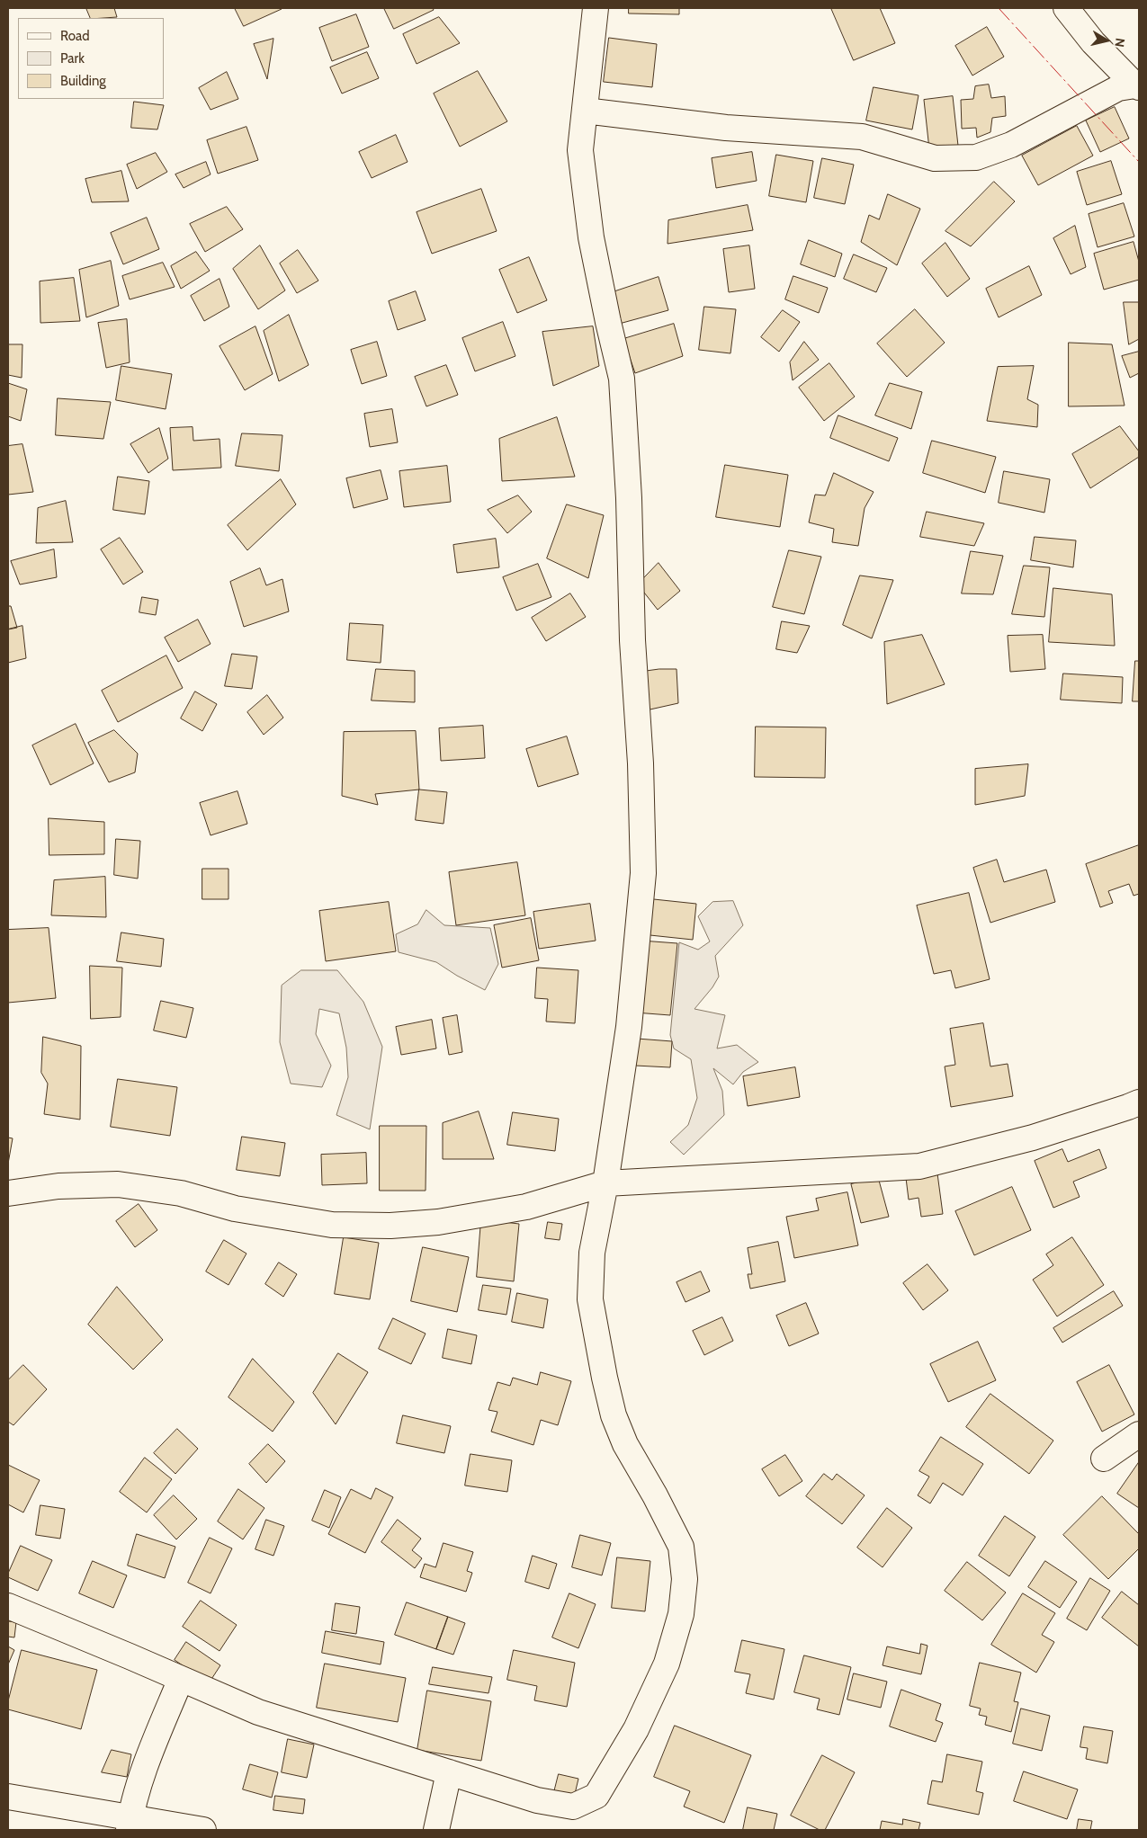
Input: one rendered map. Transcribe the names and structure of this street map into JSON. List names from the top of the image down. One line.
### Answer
{"legend":["Road","Park","Building"],"north":"right"}
